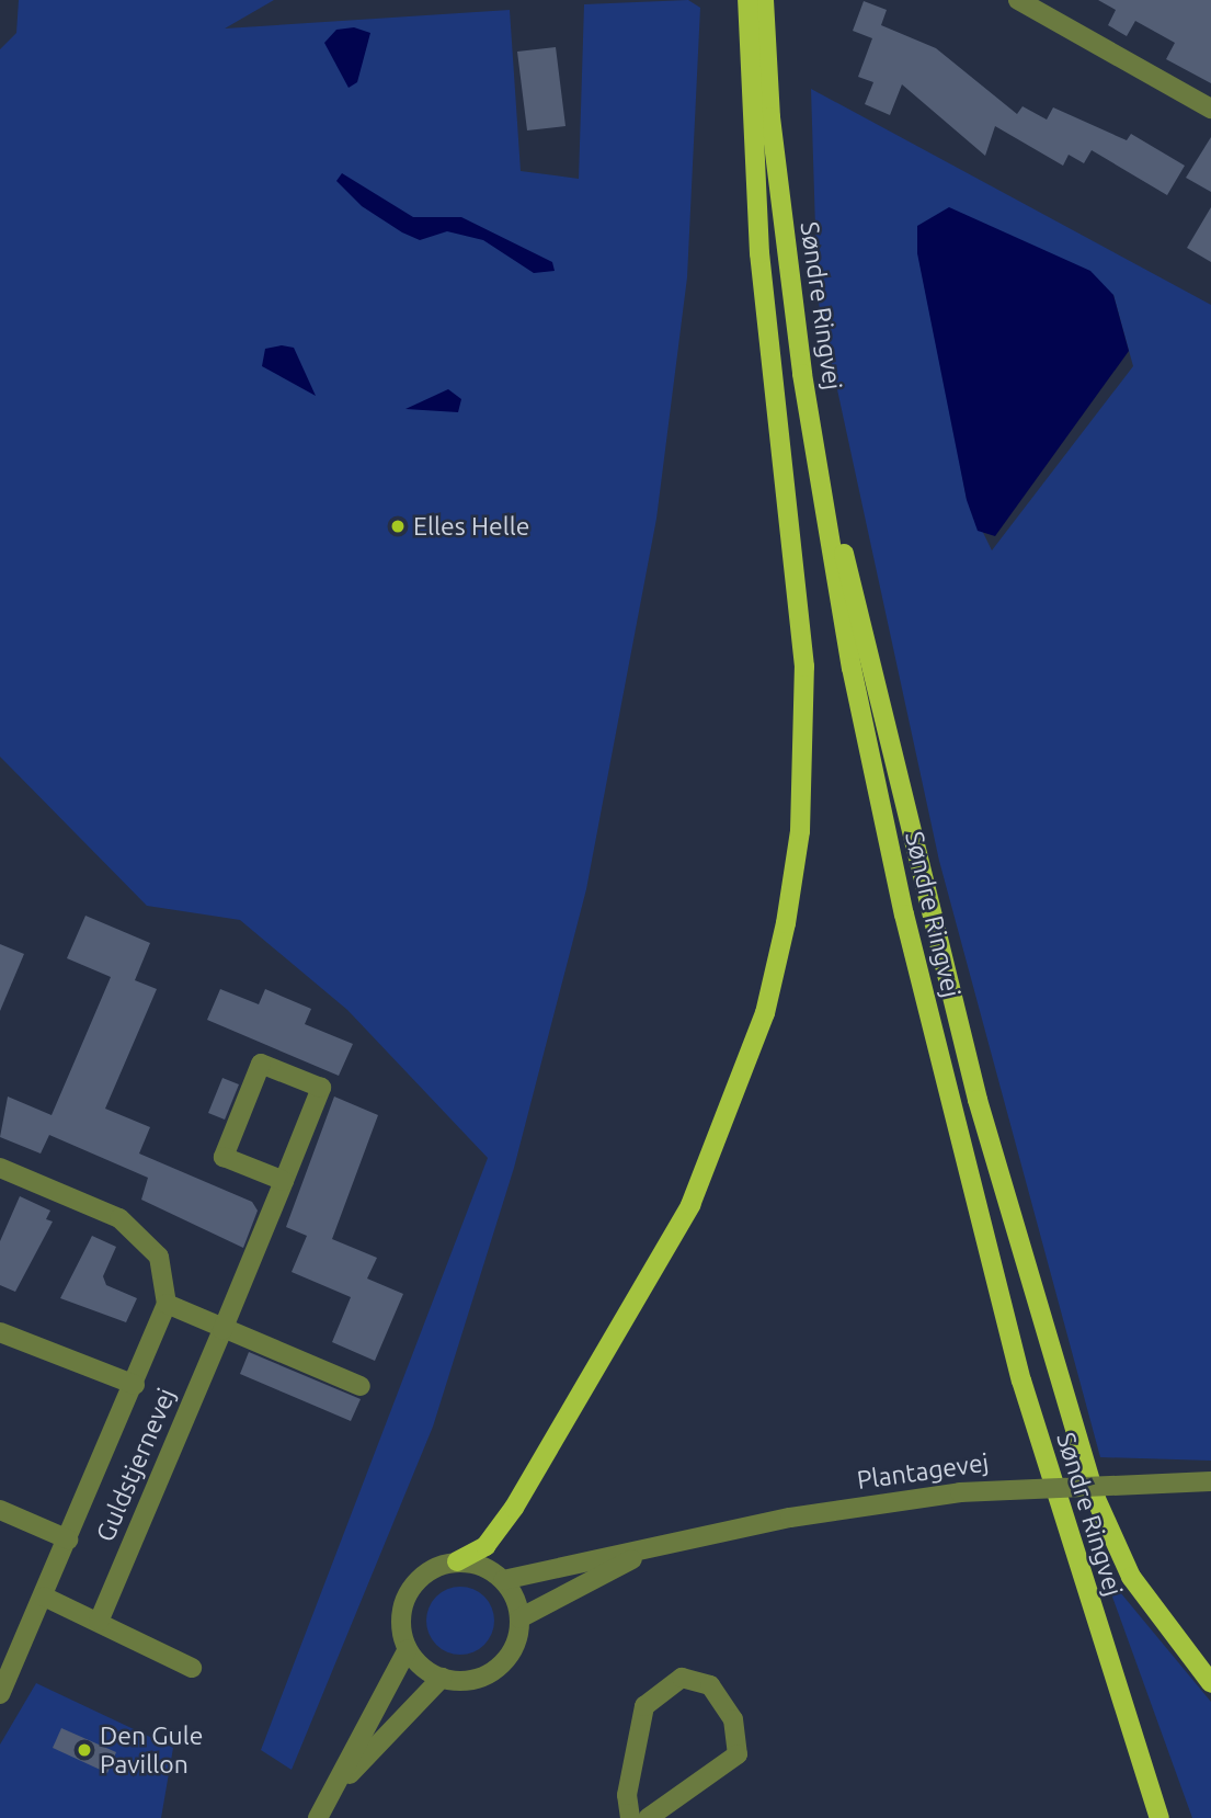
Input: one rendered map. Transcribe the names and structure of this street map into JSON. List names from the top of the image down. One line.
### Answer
{"streets":{"main road":["Søndre Ringvej"],"street":["Guldstjernevej","Plantagevej"]},"places":["Elles Helle","Den Gule Pavillon"]}
